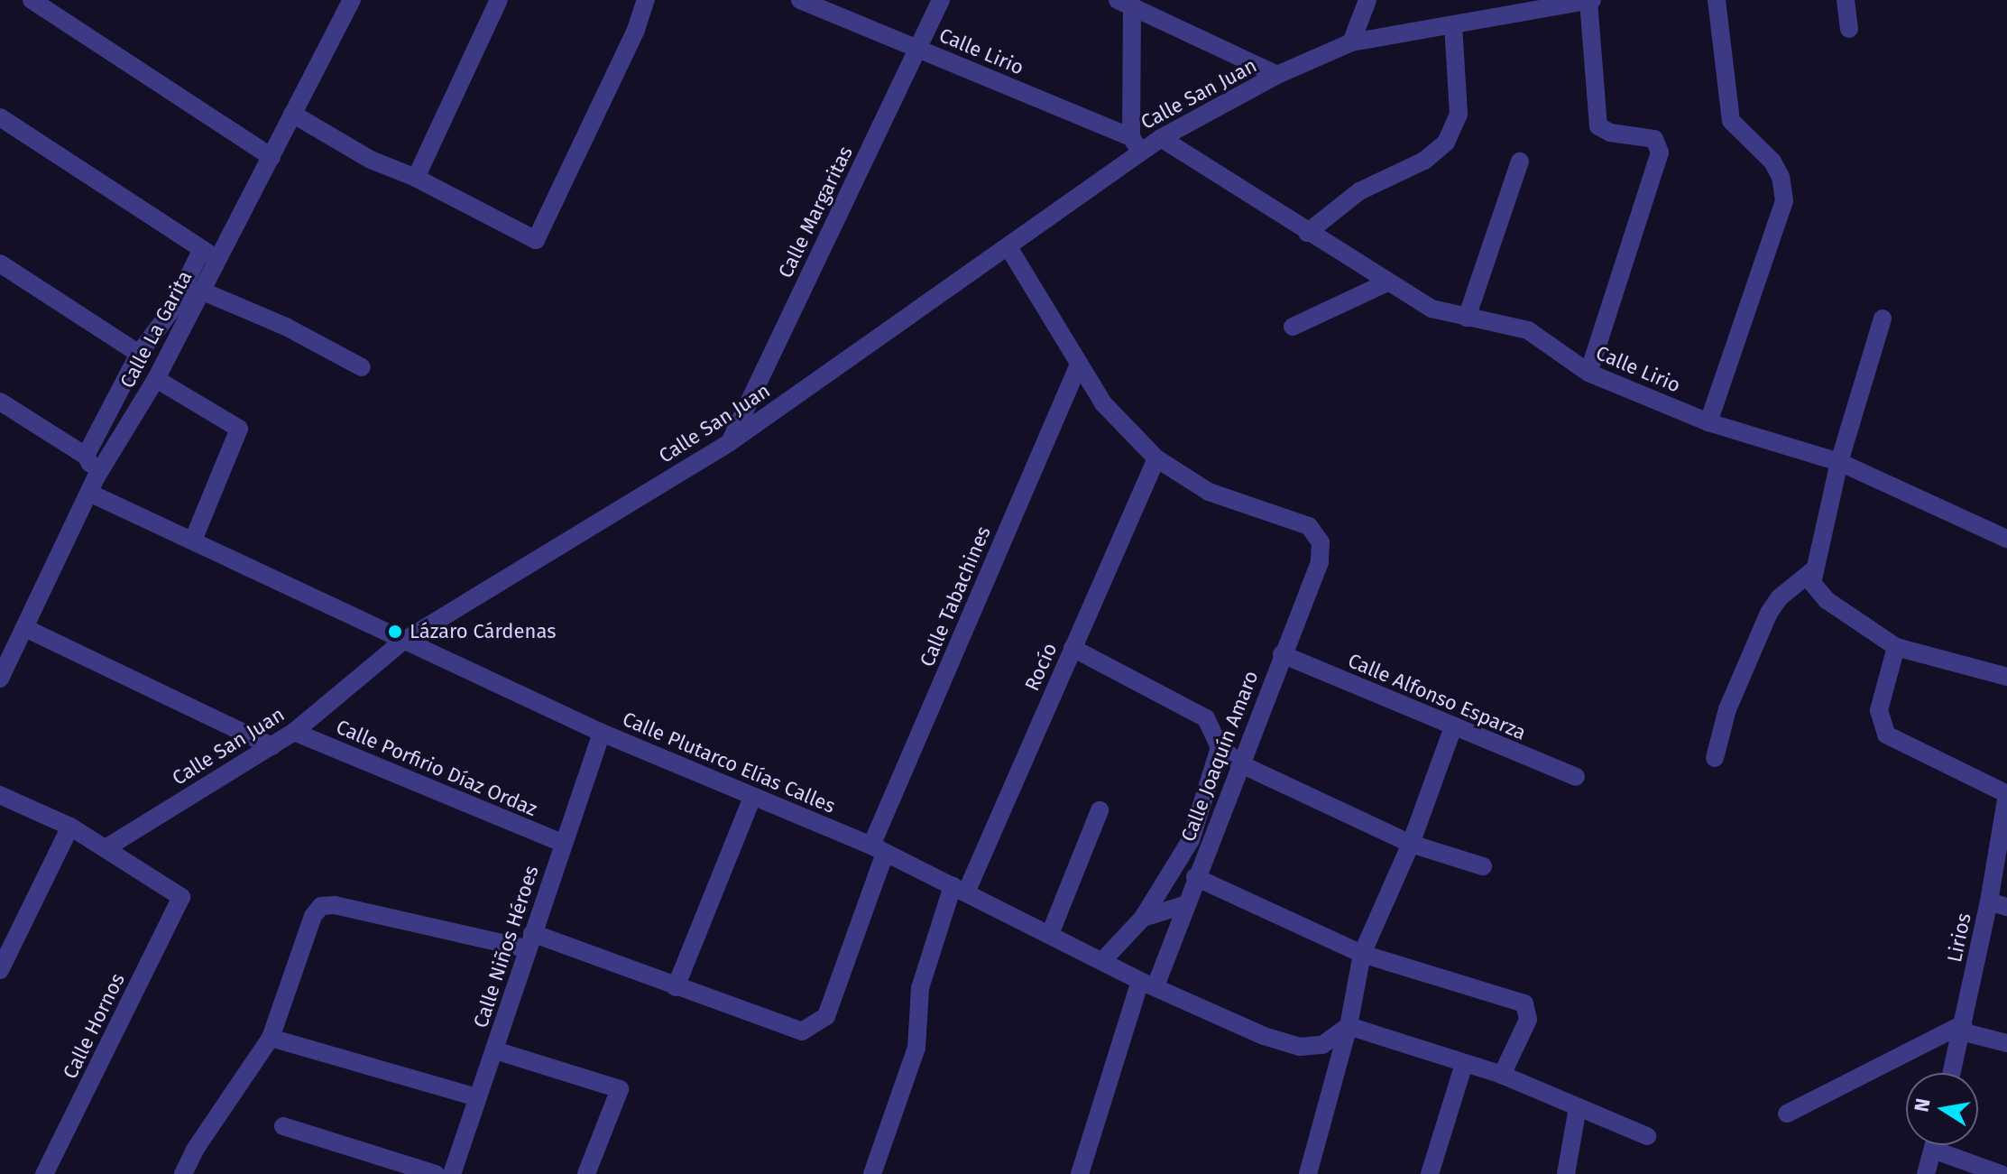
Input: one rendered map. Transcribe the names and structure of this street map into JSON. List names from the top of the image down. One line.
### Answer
{"streets":{"street":["Calle Lirio","Calle San Juan","Calle Margaritas","Calle La Garita","Calle Tabachines","Rocío","Calle Alfonso Esparza","Calle Joaquín Amaro","Calle Plutarco Elías Calles","Calle Porfirio Díaz Ordaz","Lirios","Calle Niños Héroes","Calle Hornos"]},"crossings":[["Calle Lirio","Calle San Juan"],["Calle Lirio","Calle Margaritas"],["Calle San Juan","Calle Margaritas"],["Calle San Juan","Calle Plutarco Elías Calles"],["Calle San Juan","Calle Porfirio Díaz Ordaz"],["Calle San Juan","Calle Hornos"],["Calle La Garita","Calle Plutarco Elías Calles"],["Calle Tabachines","Calle Plutarco Elías Calles"],["Rocío","Calle Joaquín Amaro"],["Rocío","Calle Plutarco Elías Calles"],["Calle Alfonso Esparza","Calle Joaquín Amaro"],["Calle Joaquín Amaro","Calle Plutarco Elías Calles"],["Calle Plutarco Elías Calles","Calle Niños Héroes"],["Calle Porfirio Díaz Ordaz","Calle Niños Héroes"]],"places":["Lázaro Cárdenas"],"north":"left"}
